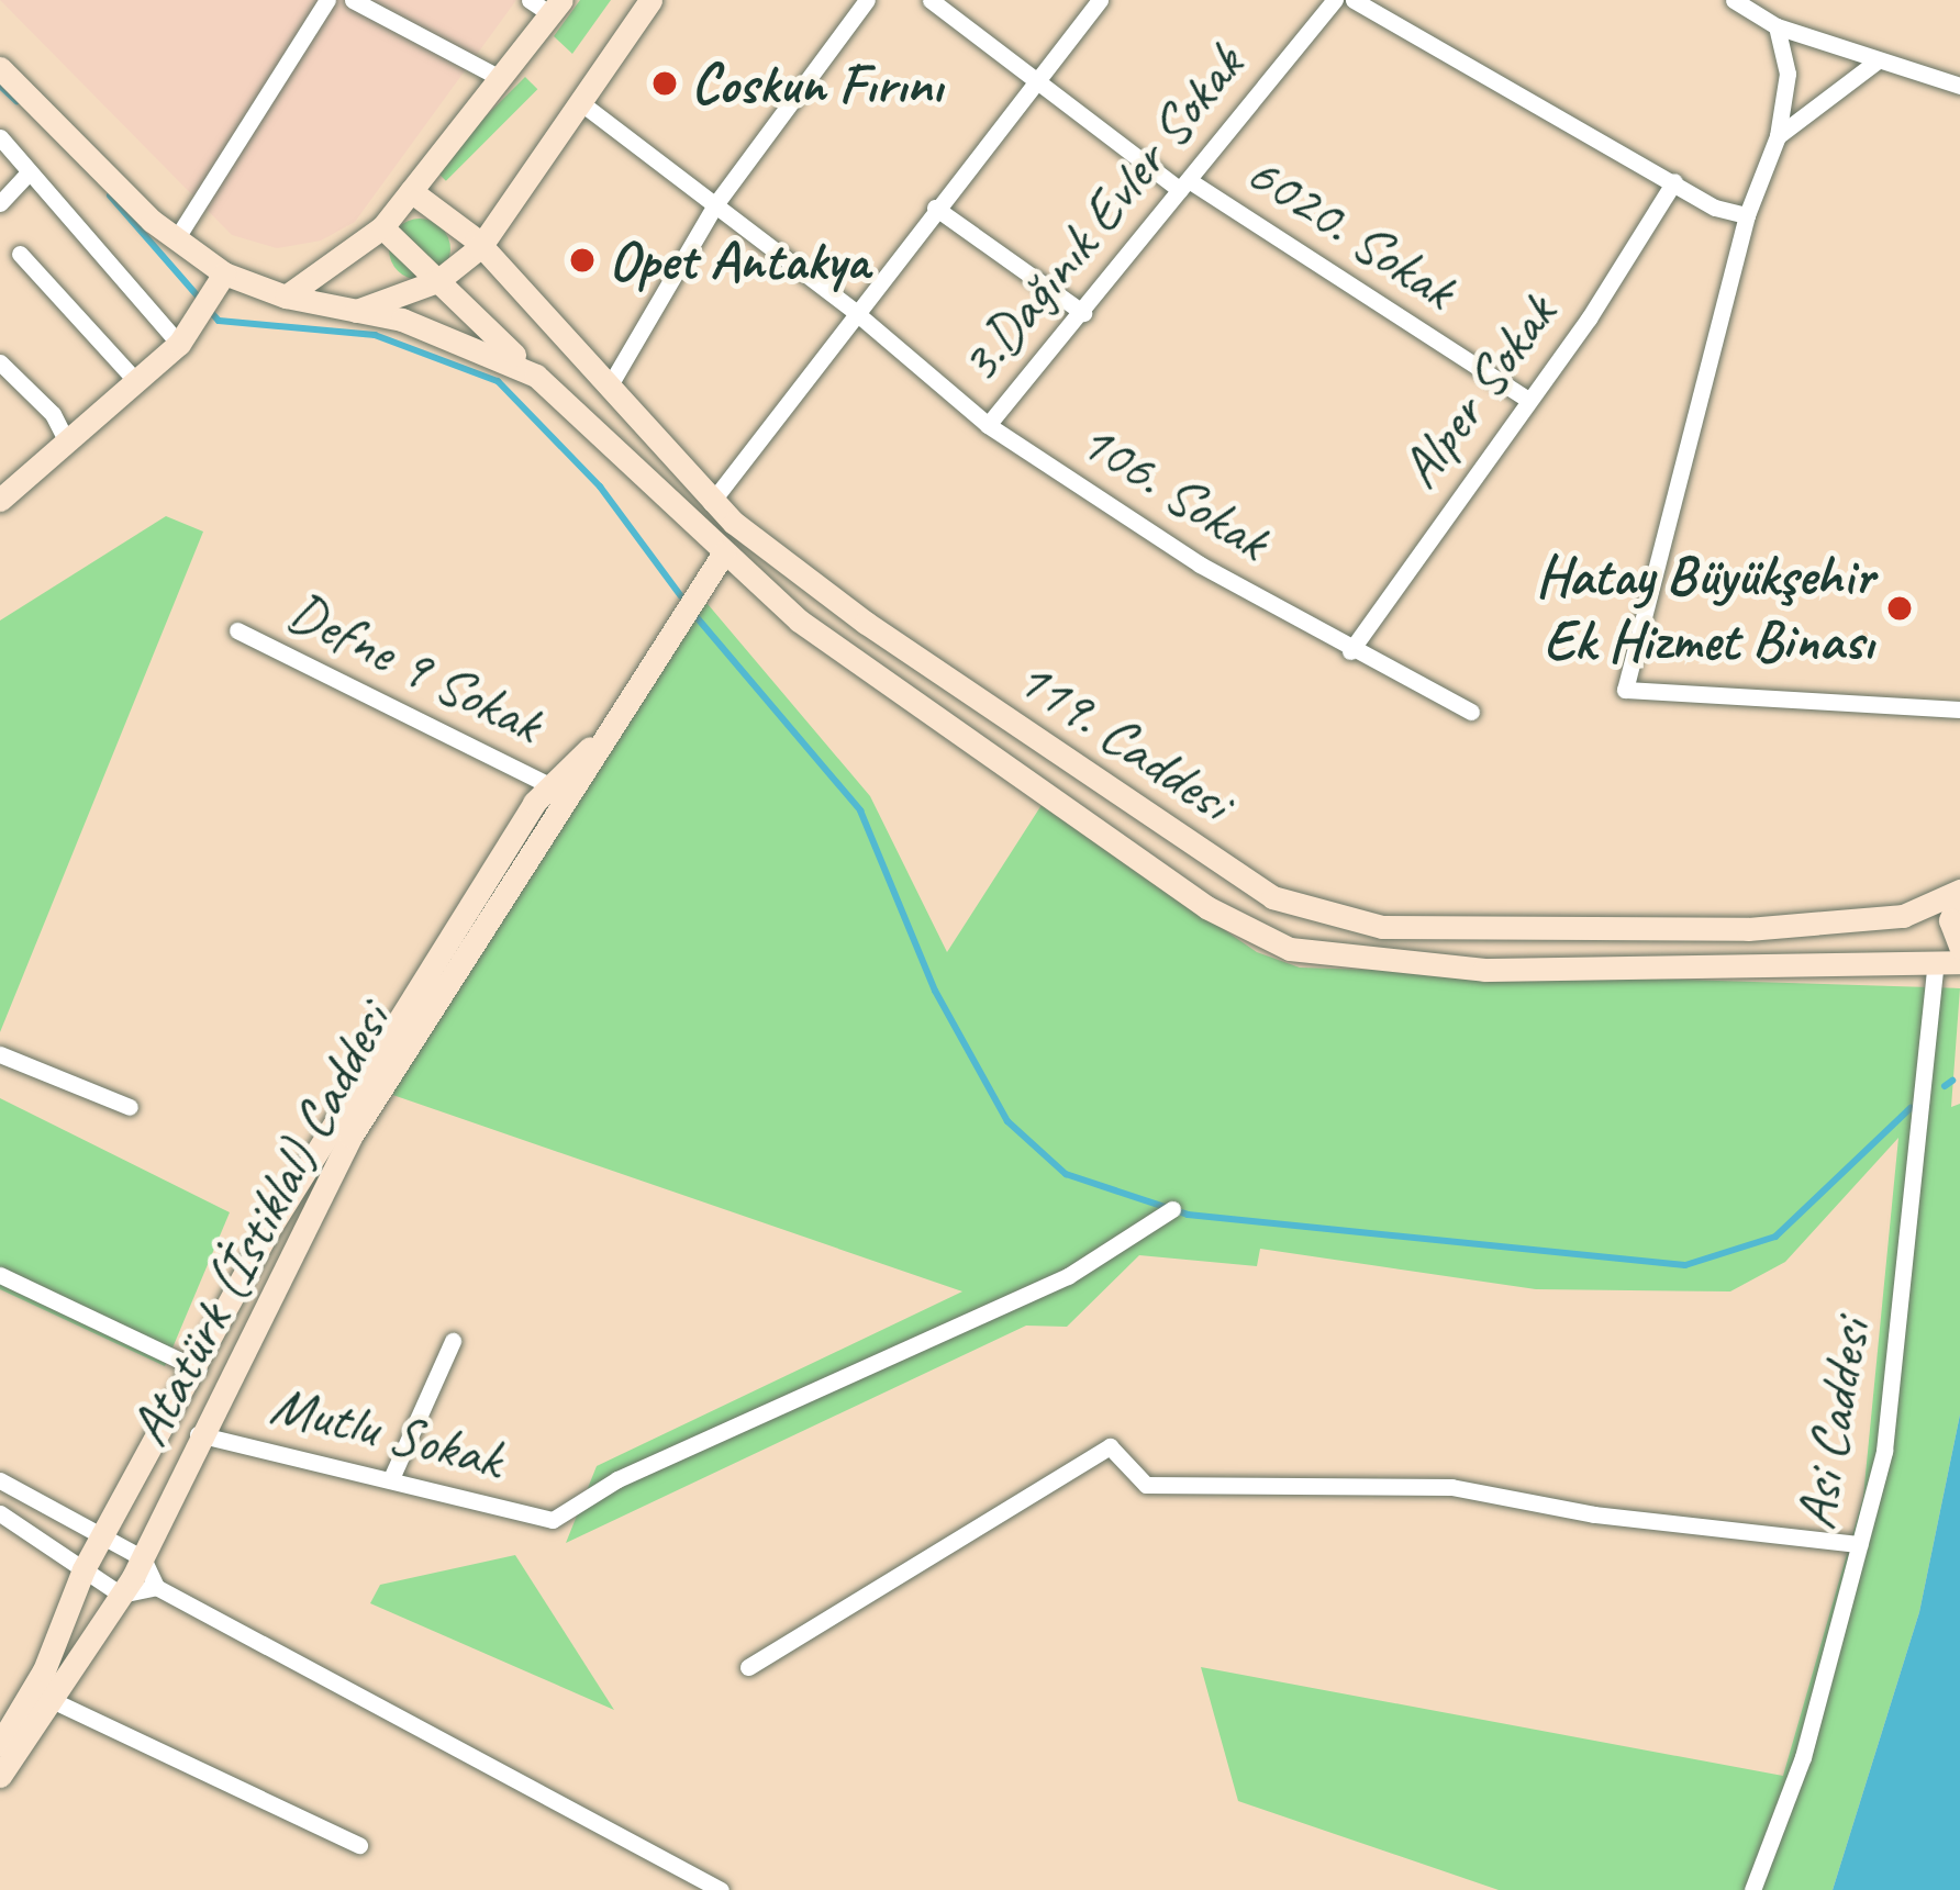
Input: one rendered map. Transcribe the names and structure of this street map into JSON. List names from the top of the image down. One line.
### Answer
{"streets":{"street":["3.Dağınık Evler Sokak","6020. Sokak","Alper Sokak","106. Sokak","Defne 9 Sokak","119. Caddesi","Atatürk (İstiklal) Caddesi","Asi Caddesi","Mutlu Sokak"]},"crossings":[["3.Dağınık Evler Sokak","6020. Sokak"],["3.Dağınık Evler Sokak","106. Sokak"],["6020. Sokak","Alper Sokak"],["Alper Sokak","106. Sokak"],["Defne 9 Sokak","Atatürk (İstiklal) Caddesi"],["119. Caddesi","Atatürk (İstiklal) Caddesi"],["119. Caddesi","Asi Caddesi"],["Atatürk (İstiklal) Caddesi","Mutlu Sokak"]],"places":["Coskun Fırını","Opet Antakya","Hatay Büyükşehir Ek Hizmet Binası"]}
